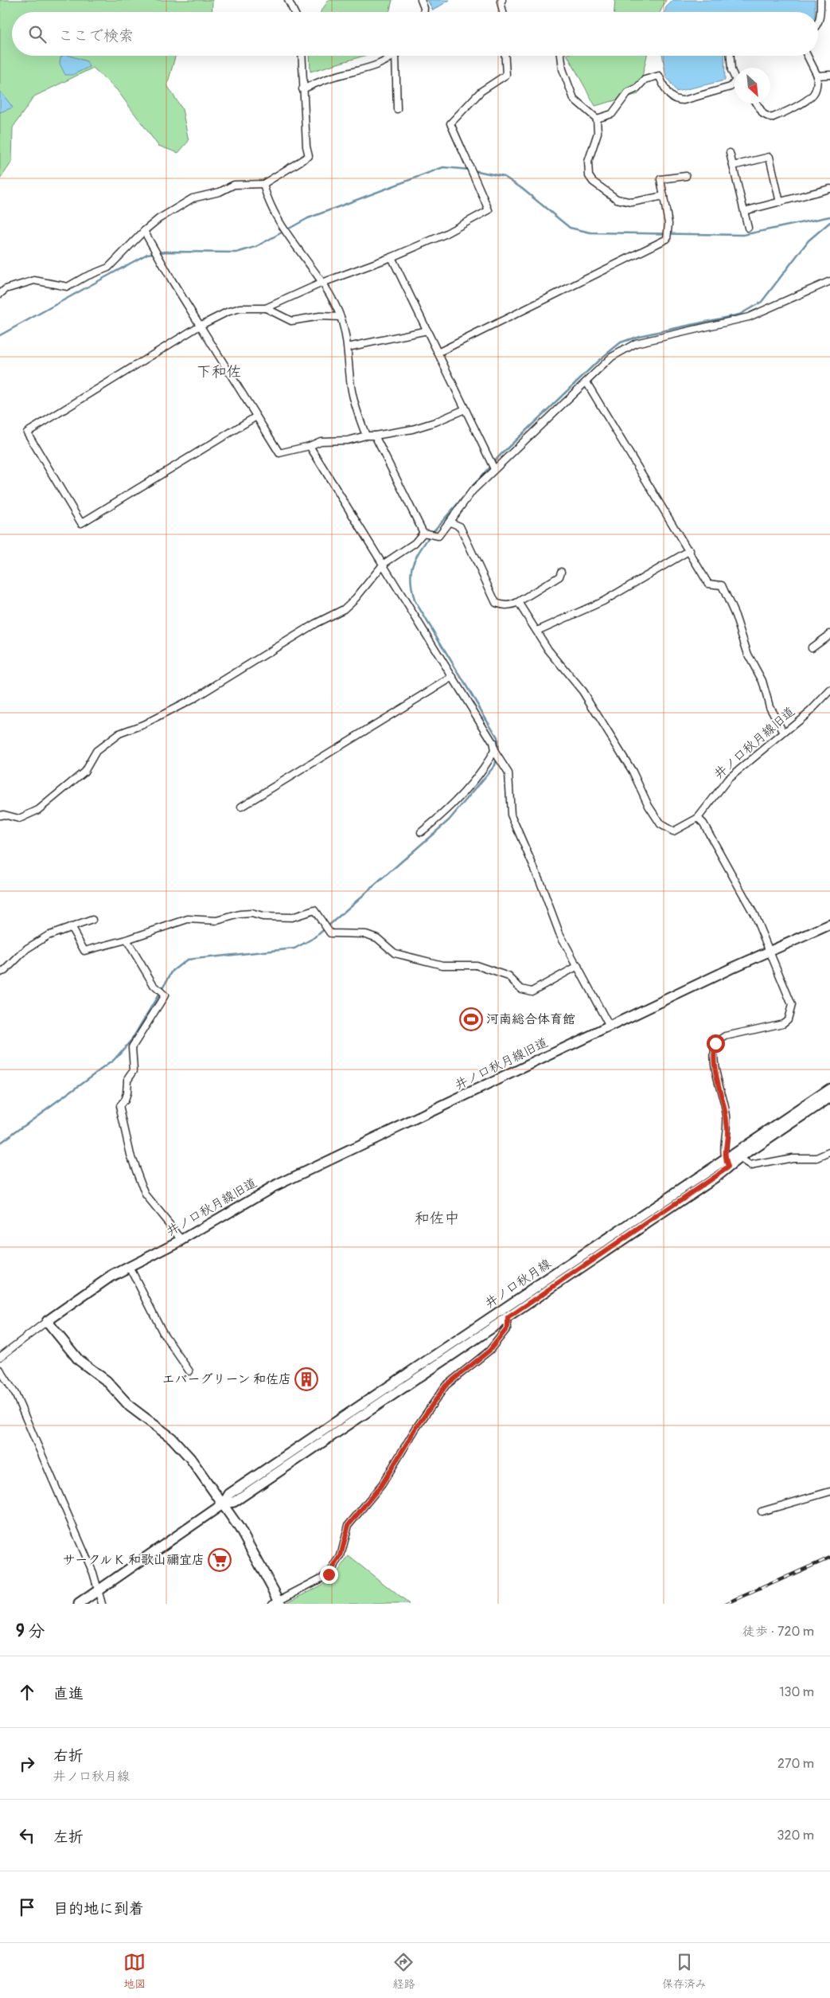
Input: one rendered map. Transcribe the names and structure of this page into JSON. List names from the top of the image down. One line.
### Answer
{"streets":{"main road":["井ノ口秋月線旧道","井ノ口秋月線"]},"districts":["下和佐","和佐中"],"places":{"sports":["河南総合体育館"],"building":["エバーグリーン 和佐店"],"supermarket":["サークルＫ 和歌山禰宜店"]},"north":"bottom right","page":{"search":"ここで検索","heading":["9 分","徒歩 · 720 m"],"list":[["直進","130 m"],["右折","井ノ口秋月線","270 m"],["左折","320 m"],"目的地に到着"],"nav":["地図","経路","保存済み"]}}
